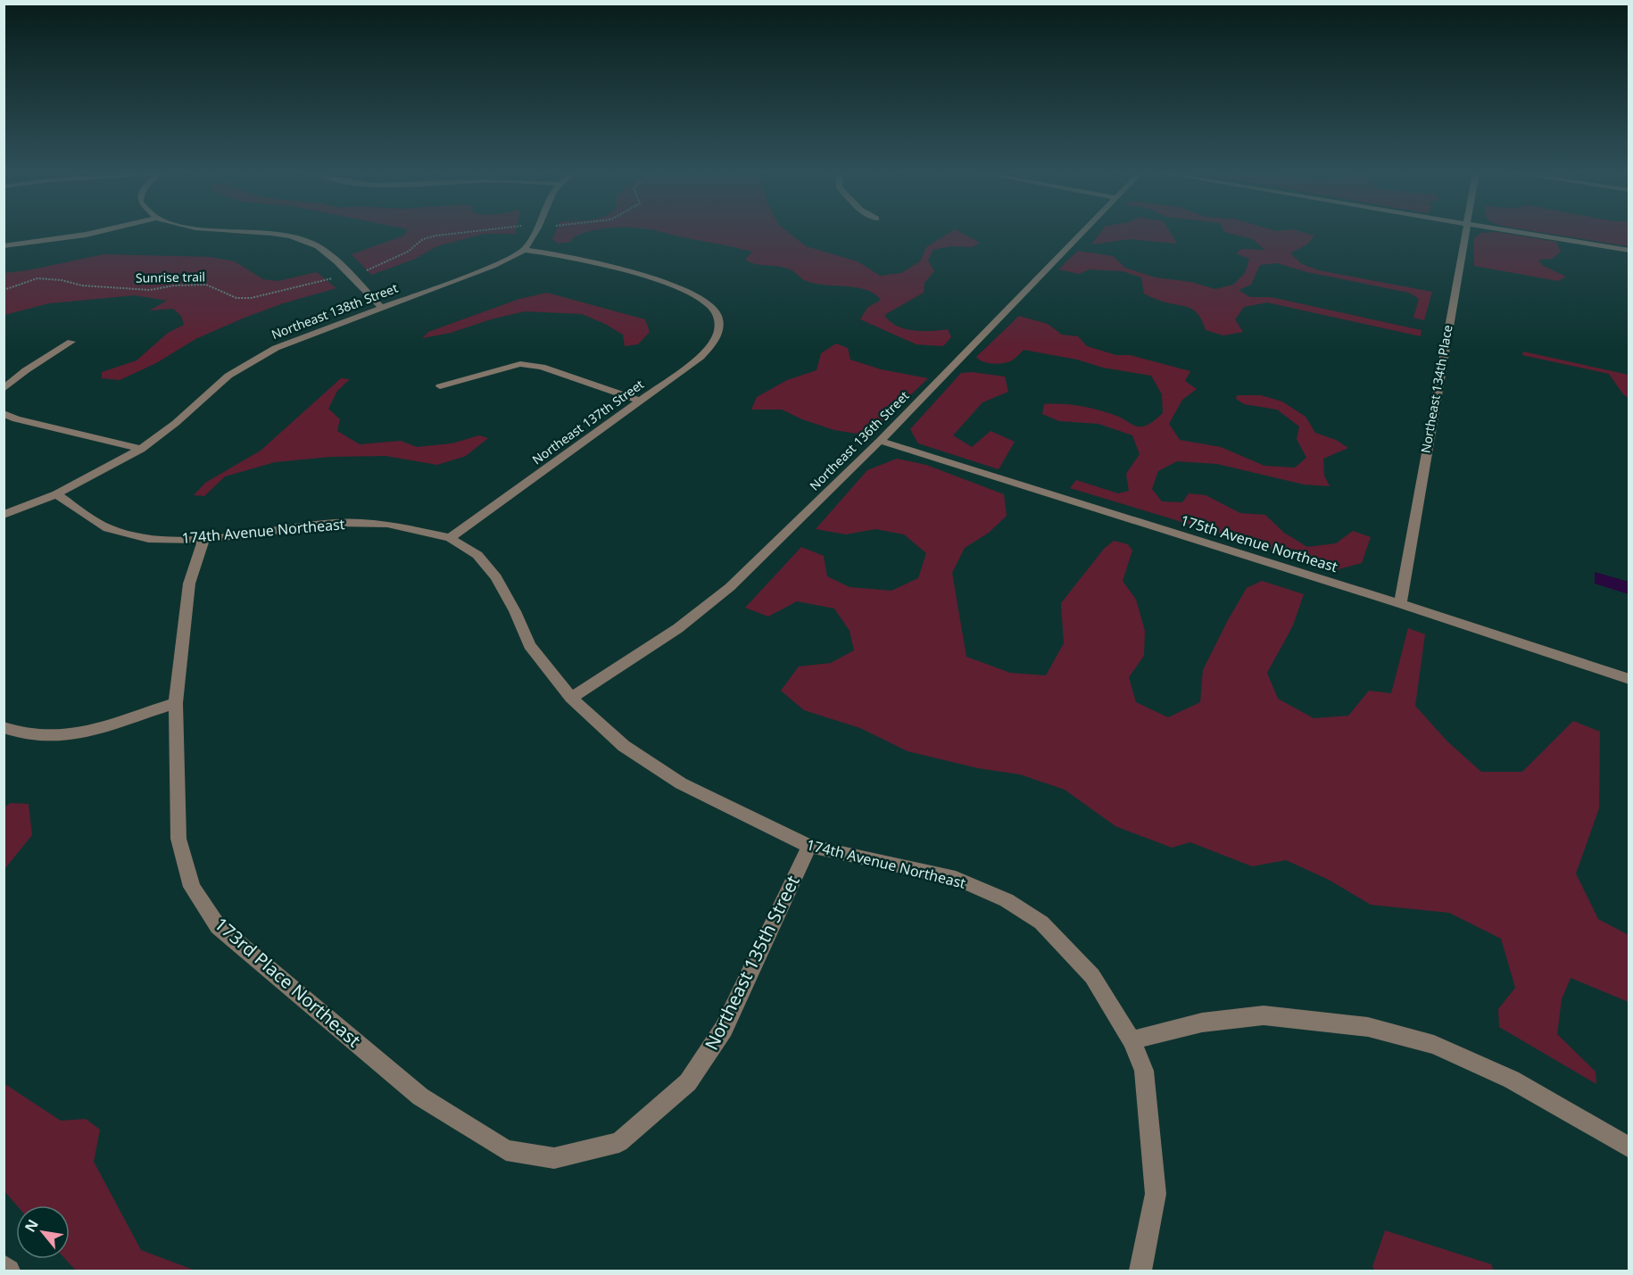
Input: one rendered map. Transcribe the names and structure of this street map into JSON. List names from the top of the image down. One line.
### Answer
{"streets":{"street":["Northeast 138th Street","Northeast 134th Place","Northeast 137th Street","Northeast 136th Street","174th Avenue Northeast","175th Avenue Northeast","Northeast 135th Street","173rd Place Northeast"],"path":["Sunrise trail"]},"crossings":[["Northeast 138th Street","Northeast 137th Street"],["Northeast 138th Street","174th Avenue Northeast"],["Northeast 134th Place","175th Avenue Northeast"],["Northeast 137th Street","174th Avenue Northeast"],["Northeast 136th Street","174th Avenue Northeast"],["Northeast 136th Street","175th Avenue Northeast"],["174th Avenue Northeast","Northeast 135th Street"],["174th Avenue Northeast","173rd Place Northeast"],["Northeast 135th Street","173rd Place Northeast"]],"north":"top left"}
